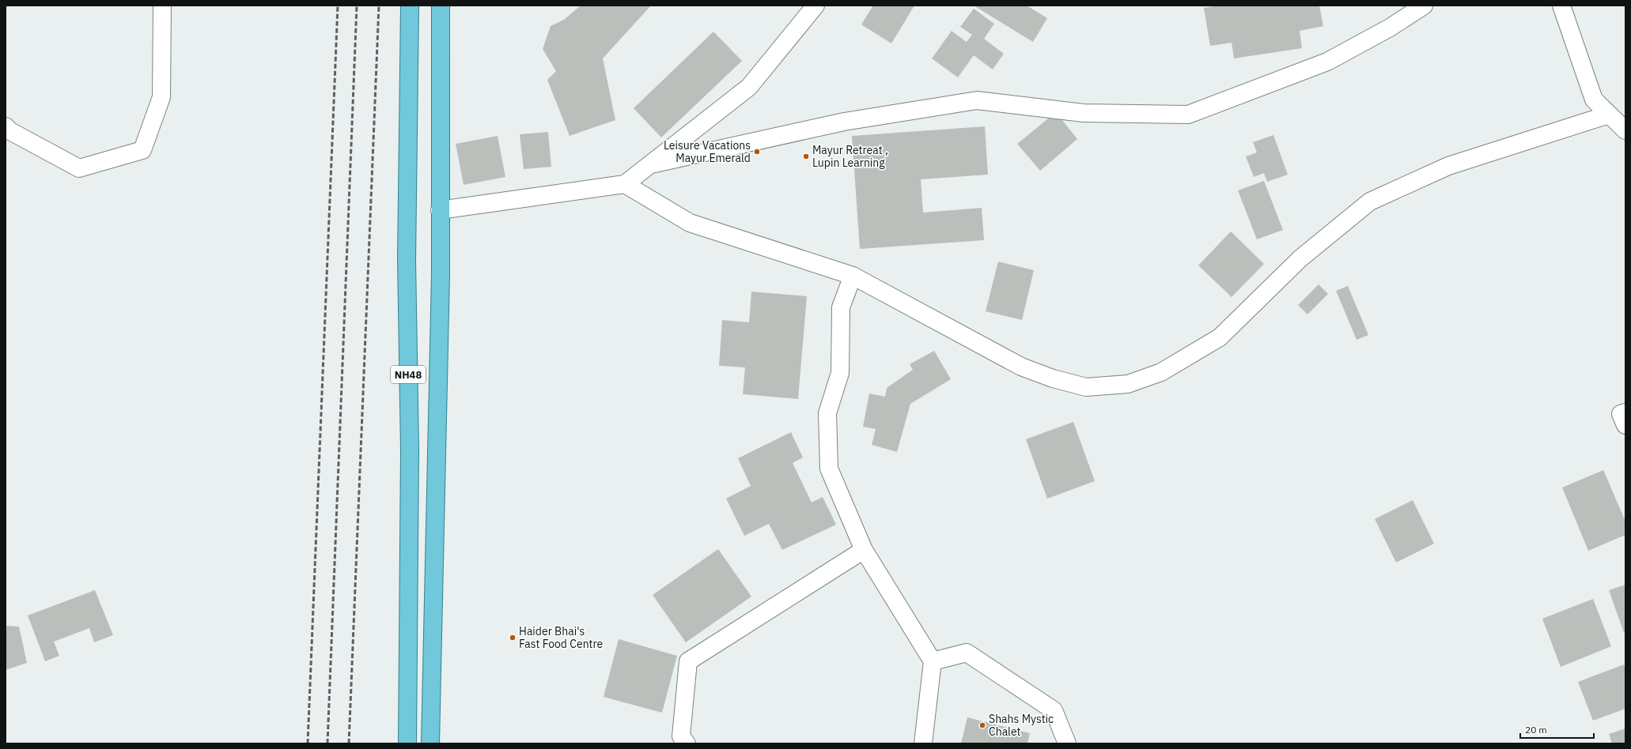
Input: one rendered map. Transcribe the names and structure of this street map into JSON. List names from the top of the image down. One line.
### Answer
{"streets":{"highway":["NH48"]},"places":["Leisure Vacations Mayur Emerald","Mayur Retreat , Lupin Learning","Haider Bhai's Fast Food Centre","Shahs Mystic Chalet"],"scale_bar":"20 m"}
